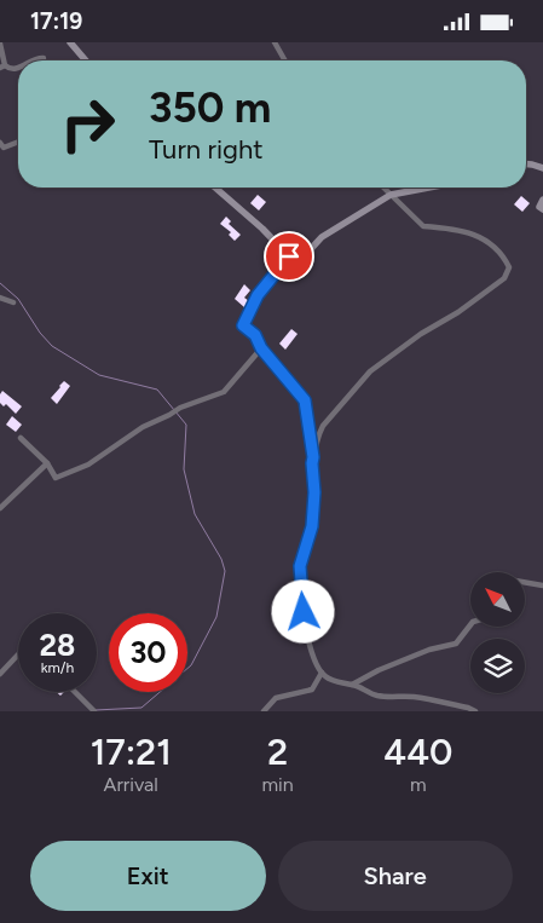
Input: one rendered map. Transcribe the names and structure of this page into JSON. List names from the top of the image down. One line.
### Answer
{"north":"top left","page":{"status":"17:19","turn":["350 m","Turn right"],"speed":"28 km/h","limit":"30","eta":["17:21","Arrival","2","min","440","m"],"buttons":["Exit","Share"]}}
